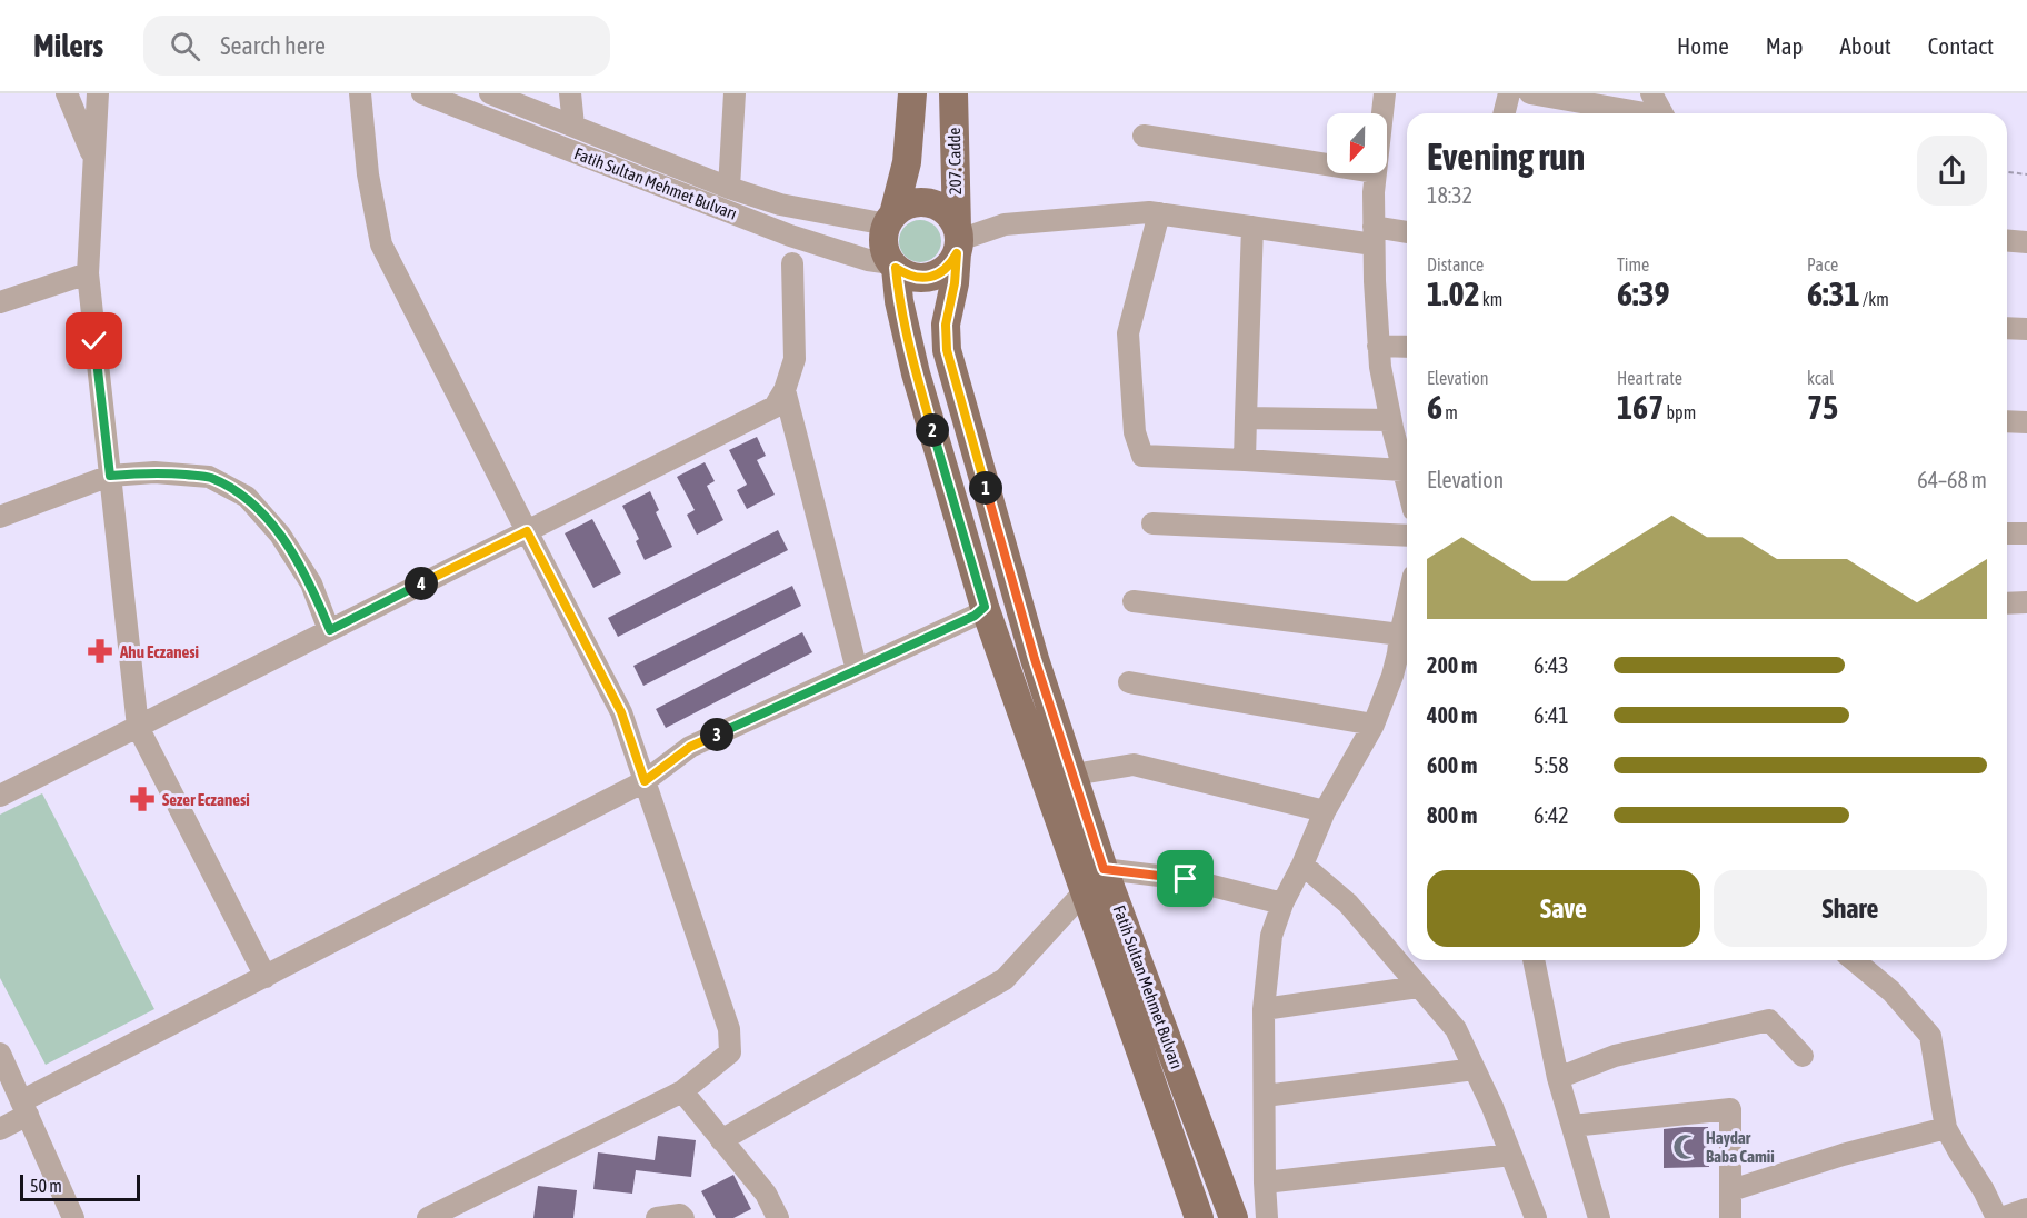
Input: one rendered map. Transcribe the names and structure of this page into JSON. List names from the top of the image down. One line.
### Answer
{"streets":{"main road":["207. Cadde","Fatih Sultan Mehmet Bulvarı"]},"crossings":[["207. Cadde","Fatih Sultan Mehmet Bulvarı"]],"places":{"pharmacy":["Ahu Eczanesi","Sezer Eczanesi"],"mosque":["Haydar Baba Camii"]},"scale_bar":"50 m","north":"bottom","page":{"header":"Milers","search":"Search here","nav":["Home","Map","About","Contact"],"heading":["Evening run","18:32"],"stats":[["Distance","1.02 km"],["Time","6:39"],["Pace","6:31 /km"],["Elevation","6 m"],["Heart rate","167 bpm"],["kcal","75"]],"pins":["2","1","4","3"],"chart":["Elevation","64–68 m"],"list":[{"name":"200 m","note":"6:43"},{"name":"400 m","note":"6:41"},{"name":"600 m","note":"5:58"},{"name":"800 m","note":"6:42"}],"buttons":["Save","Share"],"scale":"50 m"}}
